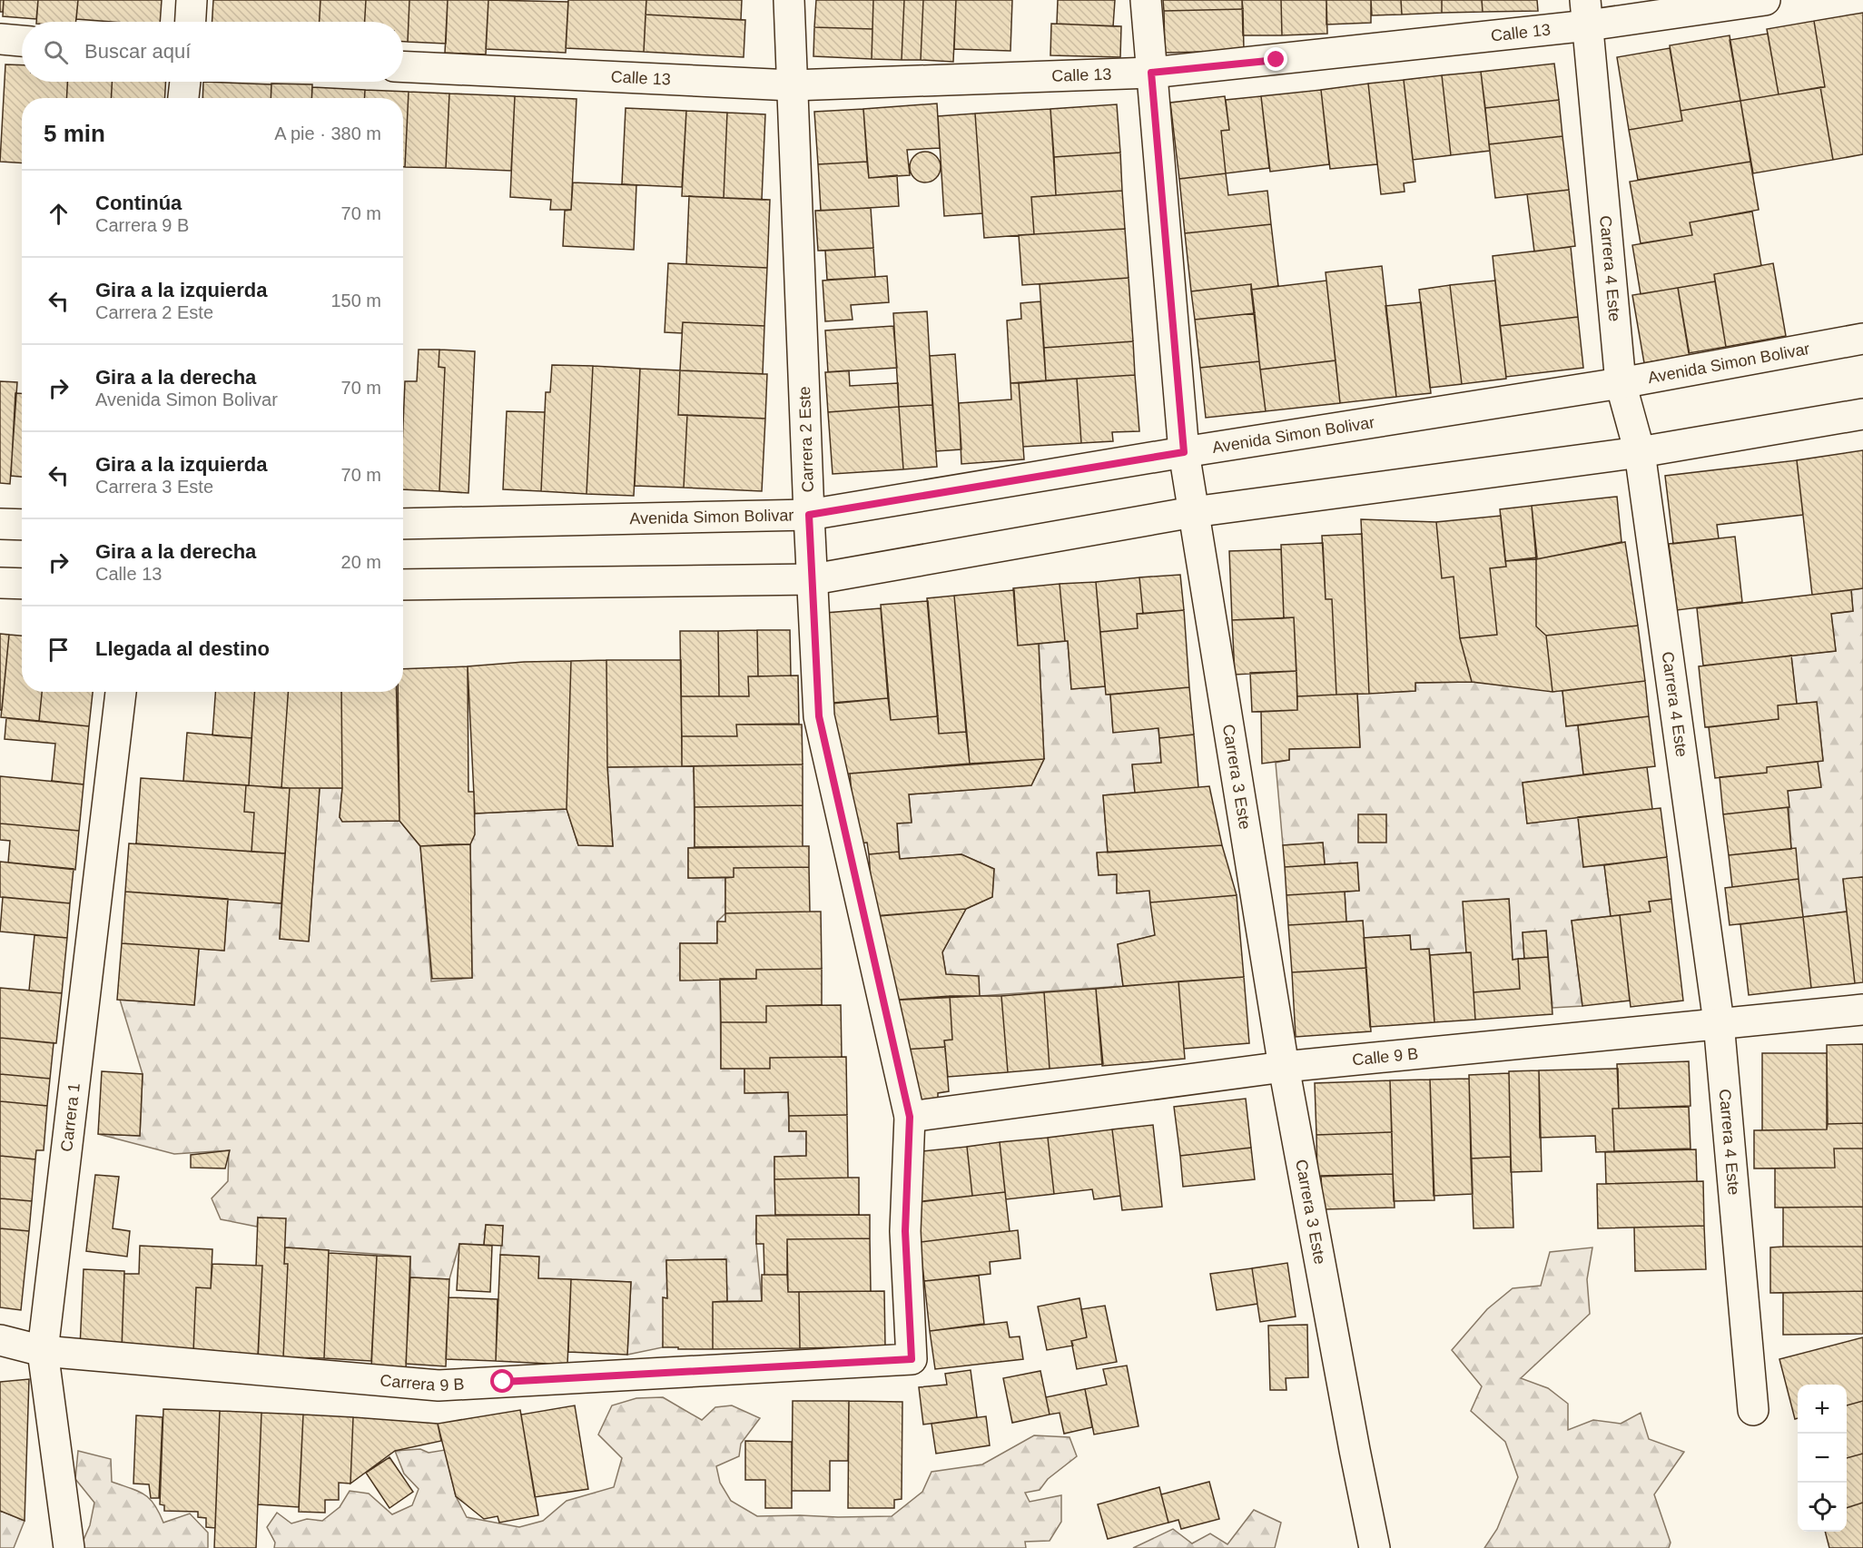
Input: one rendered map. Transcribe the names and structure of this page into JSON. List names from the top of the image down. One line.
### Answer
{"streets":{"street":["Calle 13","Carrera 4 Este","Avenida Simon Bolivar","Carrera 2 Este","Carrera 3 Este","Calle 9 B","Carrera 1","Carrera 9 B"]},"crossings":[["Calle 13","Carrera 4 Este"],["Calle 13","Carrera 2 Este"],["Calle 13","Carrera 3 Este"],["Carrera 4 Este","Avenida Simon Bolivar"],["Carrera 4 Este","Calle 9 B"],["Avenida Simon Bolivar","Carrera 2 Este"],["Avenida Simon Bolivar","Carrera 3 Este"],["Carrera 2 Este","Calle 9 B"],["Carrera 2 Este","Carrera 9 B"],["Carrera 3 Este","Calle 9 B"],["Carrera 1","Carrera 9 B"]],"page":{"search":"Buscar aquí","heading":["5 min","A pie · 380 m"],"list":[["Continúa","Carrera 9 B","70 m"],["Gira a la izquierda","Carrera 2 Este","150 m"],["Gira a la derecha","Avenida Simon Bolivar","70 m"],["Gira a la izquierda","Carrera 3 Este","70 m"],["Gira a la derecha","Calle 13","20 m"],"Llegada al destino"],"map_buttons":["+","−"]}}
